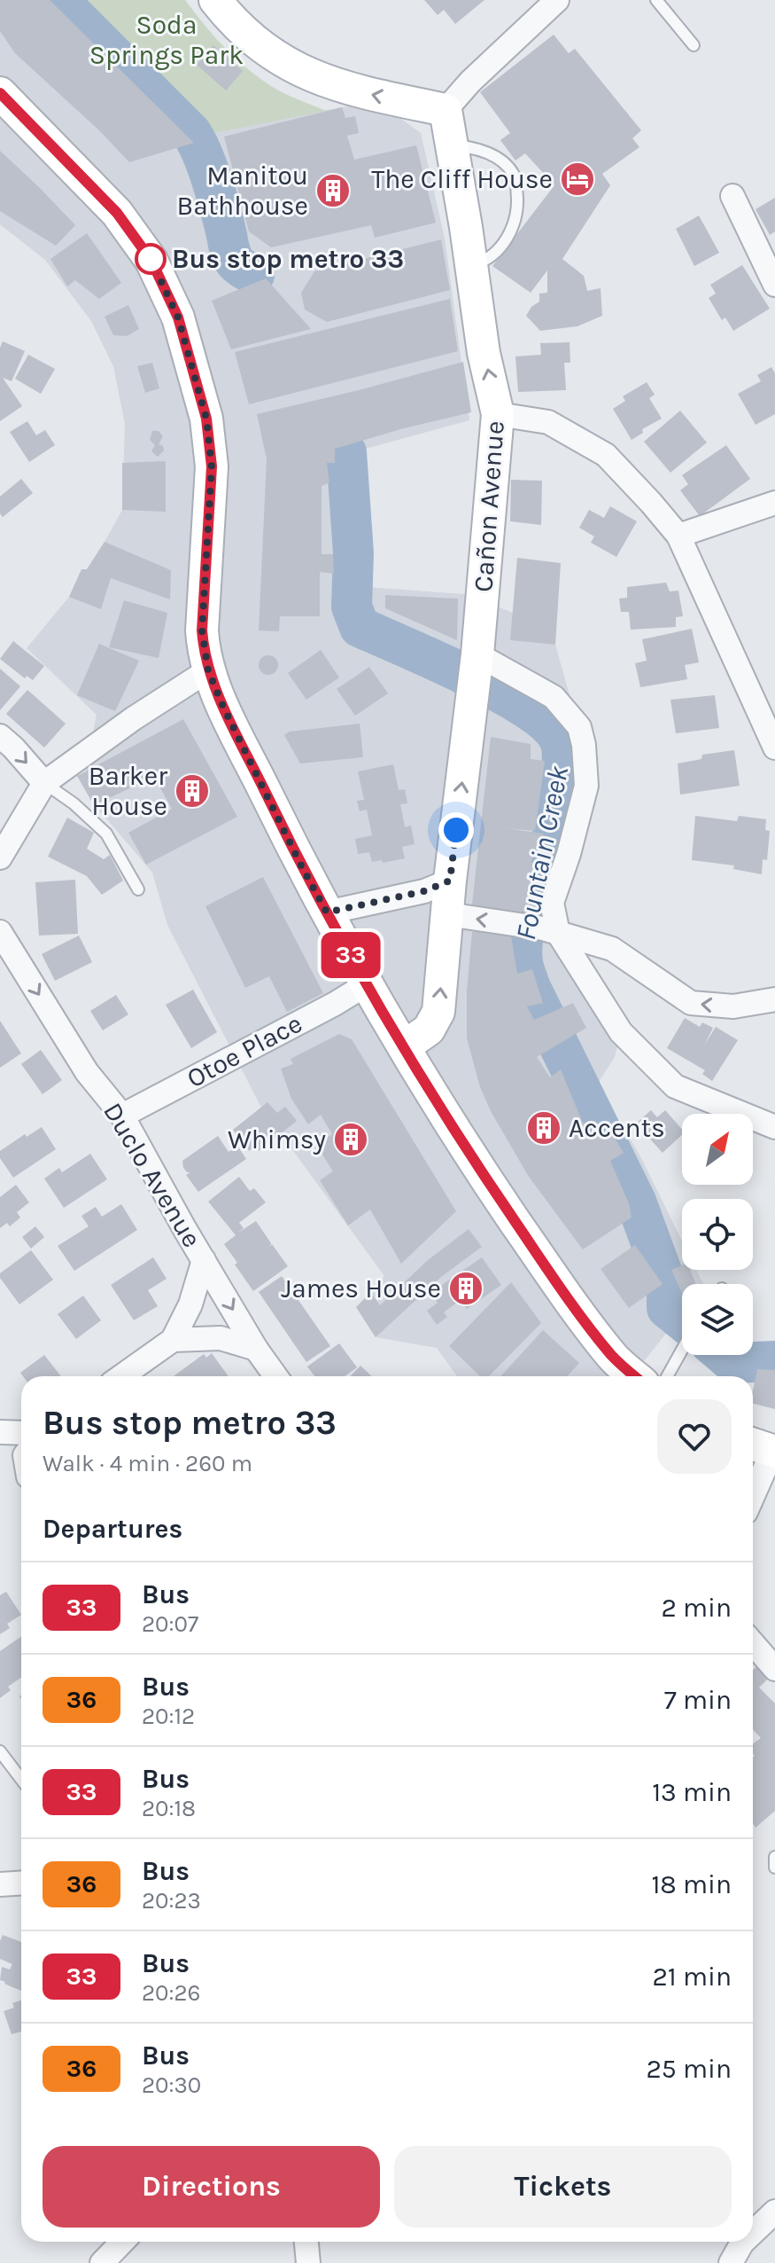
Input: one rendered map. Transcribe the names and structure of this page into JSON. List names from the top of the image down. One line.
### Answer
{"streets":{"main road":["Cañon Avenue"],"street":["Otoe Place","Duclo Avenue"]},"crossings":[["Otoe Place","Duclo Avenue"]],"one_way":["Cañon Avenue","Duclo Avenue"],"water":["Fountain Creek"],"parks":["Soda Springs Park"],"places":{"hotel":["The Cliff House"],"building":["Manitou Bathhouse","Barker House","Accents","Whimsy","James House"],"other":["Bus stop metro 33"]},"lines":["bus line 33"],"north":"top right","page":{"on_map":"33","heading":[["Bus stop metro 33","Walk · 4 min · 260 m"],"Departures"],"list":[{"mark":"33","name":"Bus","note":"20:07","value":"2 min"},{"mark":"36","name":"Bus","note":"20:12","value":"7 min"},{"mark":"33","name":"Bus","note":"20:18","value":"13 min"},{"mark":"36","name":"Bus","note":"20:23","value":"18 min"},{"mark":"33","name":"Bus","note":"20:26","value":"21 min"},{"mark":"36","name":"Bus","note":"20:30","value":"25 min"}],"buttons":["Directions","Tickets"]}}
